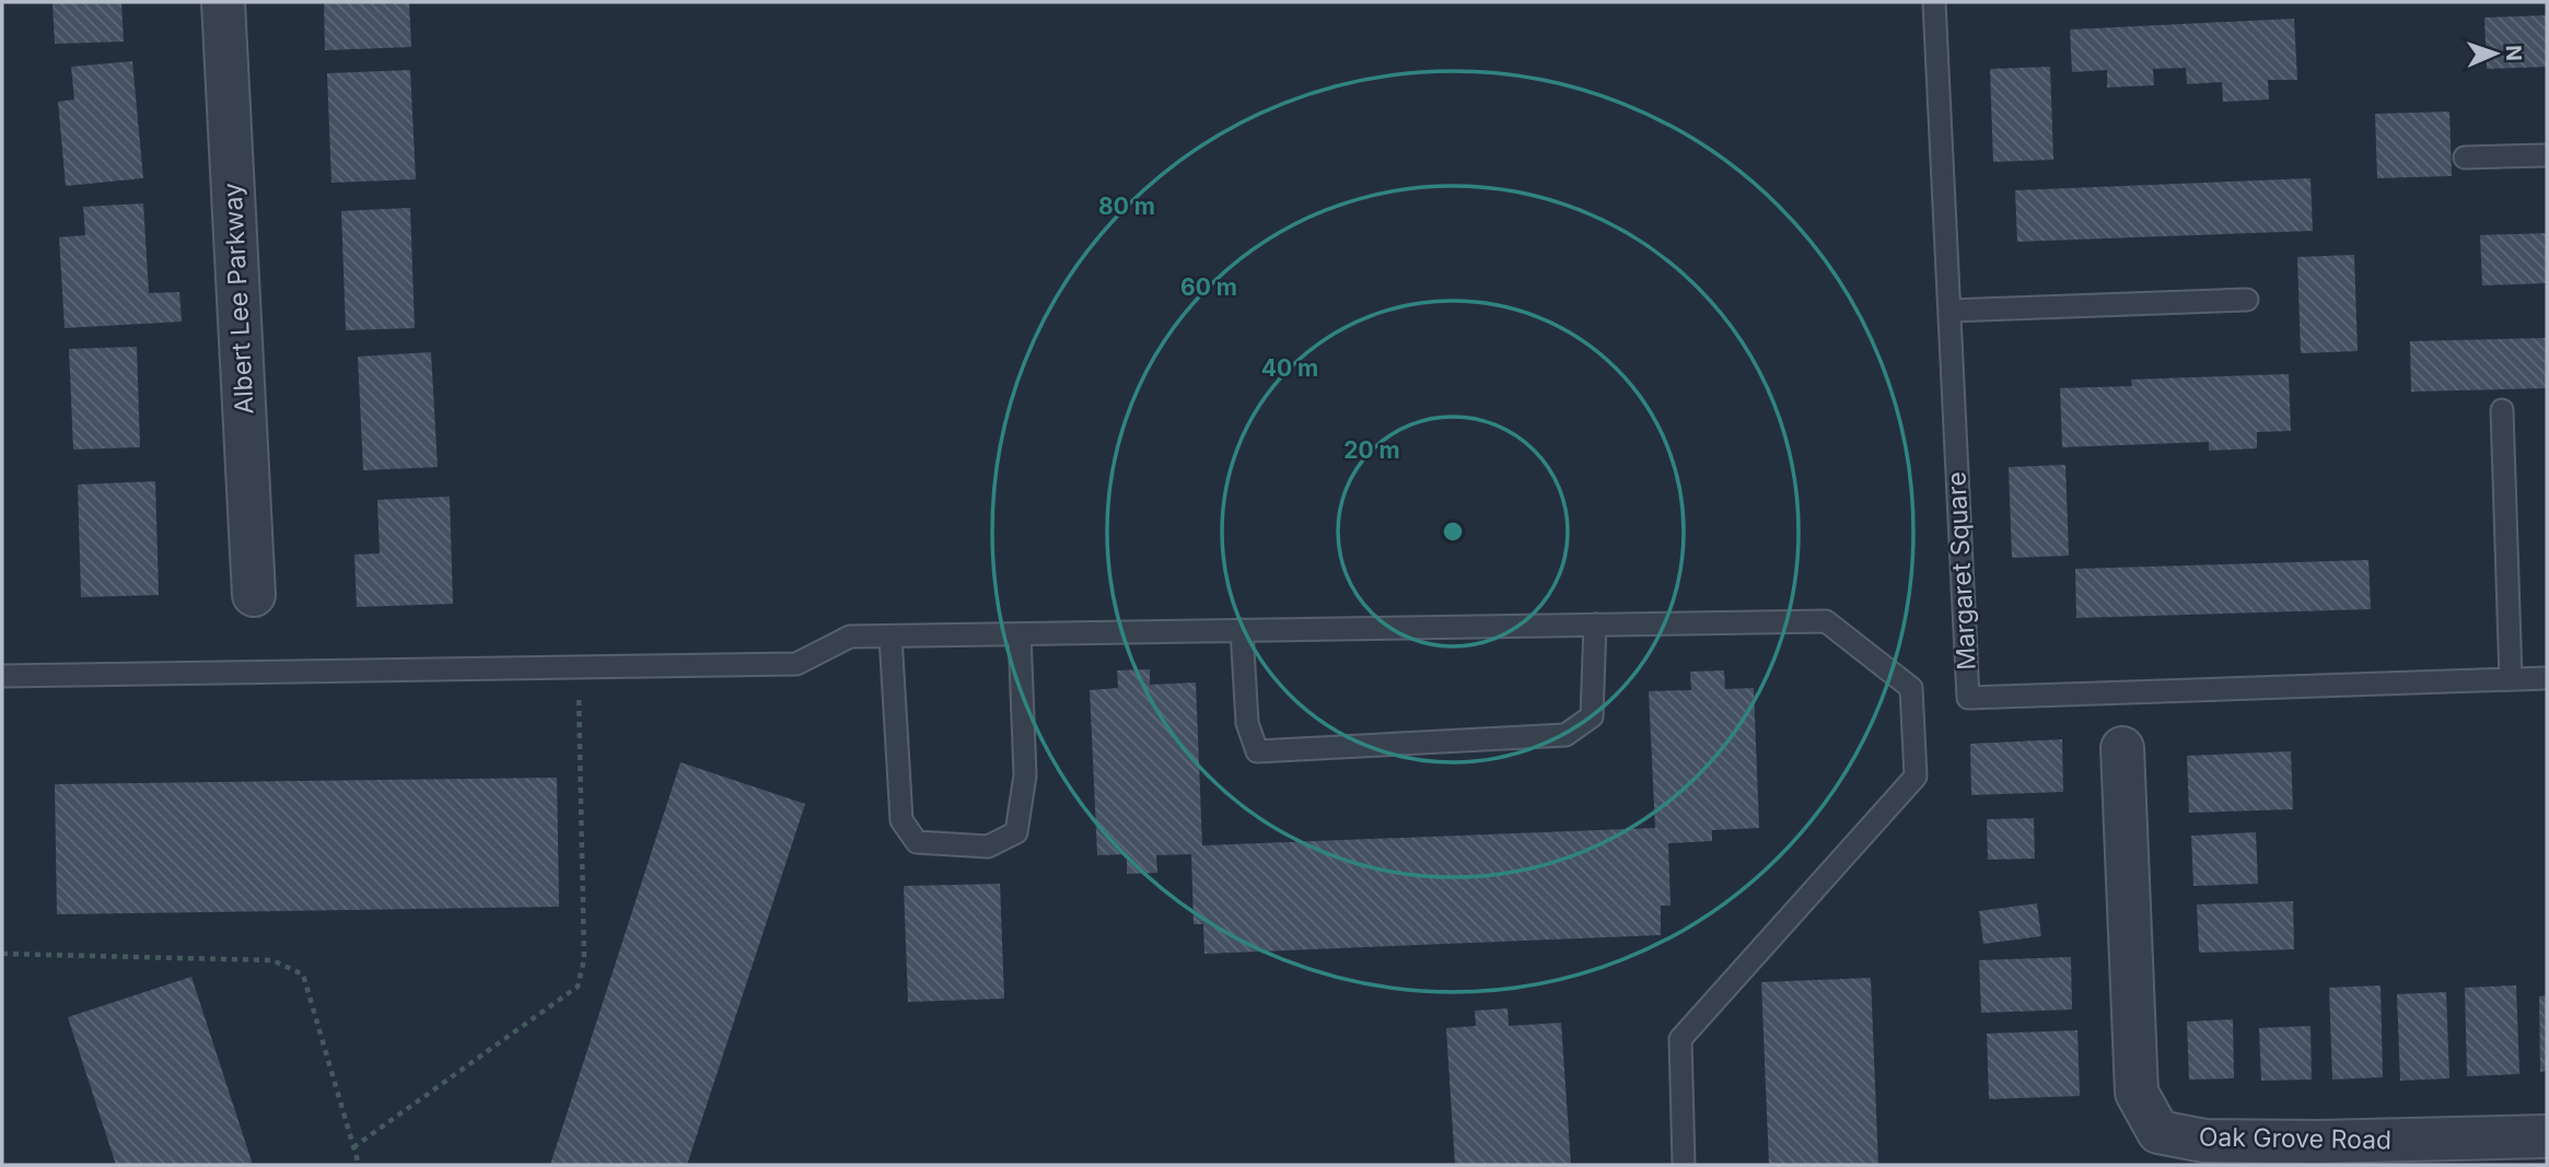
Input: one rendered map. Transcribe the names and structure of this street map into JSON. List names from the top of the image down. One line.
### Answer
{"streets":{"street":["Albert Lee Parkway","Oak Grove Road"],"lane":["Margaret Square"]},"north":"right","rings":["80 m","60 m","40 m","20 m"]}
